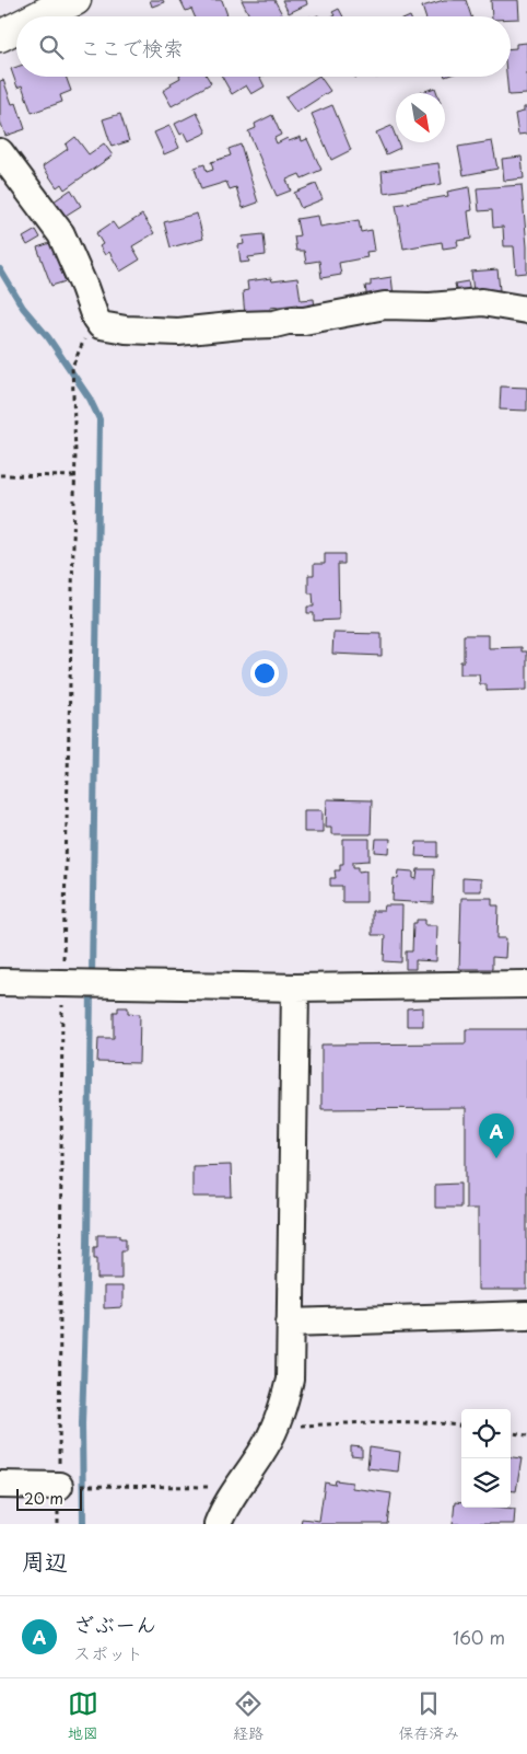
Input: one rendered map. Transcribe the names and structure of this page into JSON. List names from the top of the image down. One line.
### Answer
{"scale_bar":"20 m","north":"bottom right","page":{"search":"ここで検索","pins":"A","scale":"20 m","heading":"周辺","list":[{"mark":"A","name":"ざぶーん","note":"スポット","value":"160 m"}],"nav":["地図","経路","保存済み"]}}
